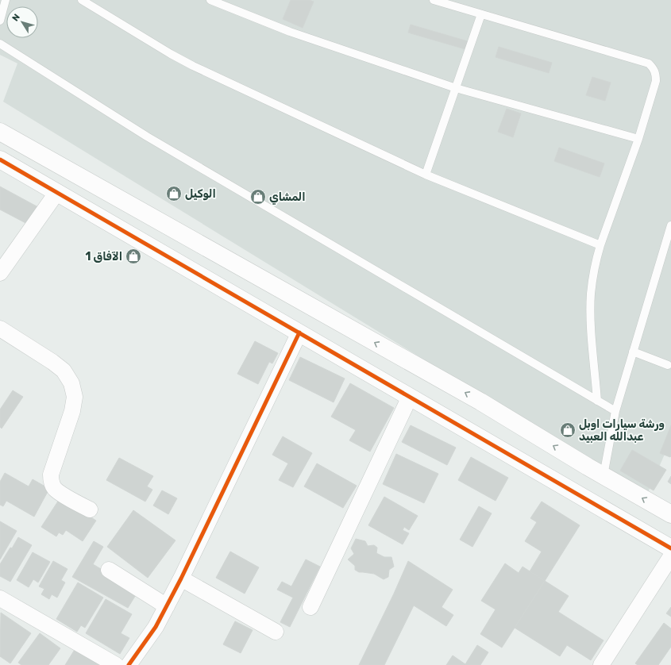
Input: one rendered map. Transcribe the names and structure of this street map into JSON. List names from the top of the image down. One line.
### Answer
{"places":{"shop":["الوكيل","المشاي","الآفاق 1","ورشة سيارات اوبل عبدالله العبيد"]},"north":"top left"}
